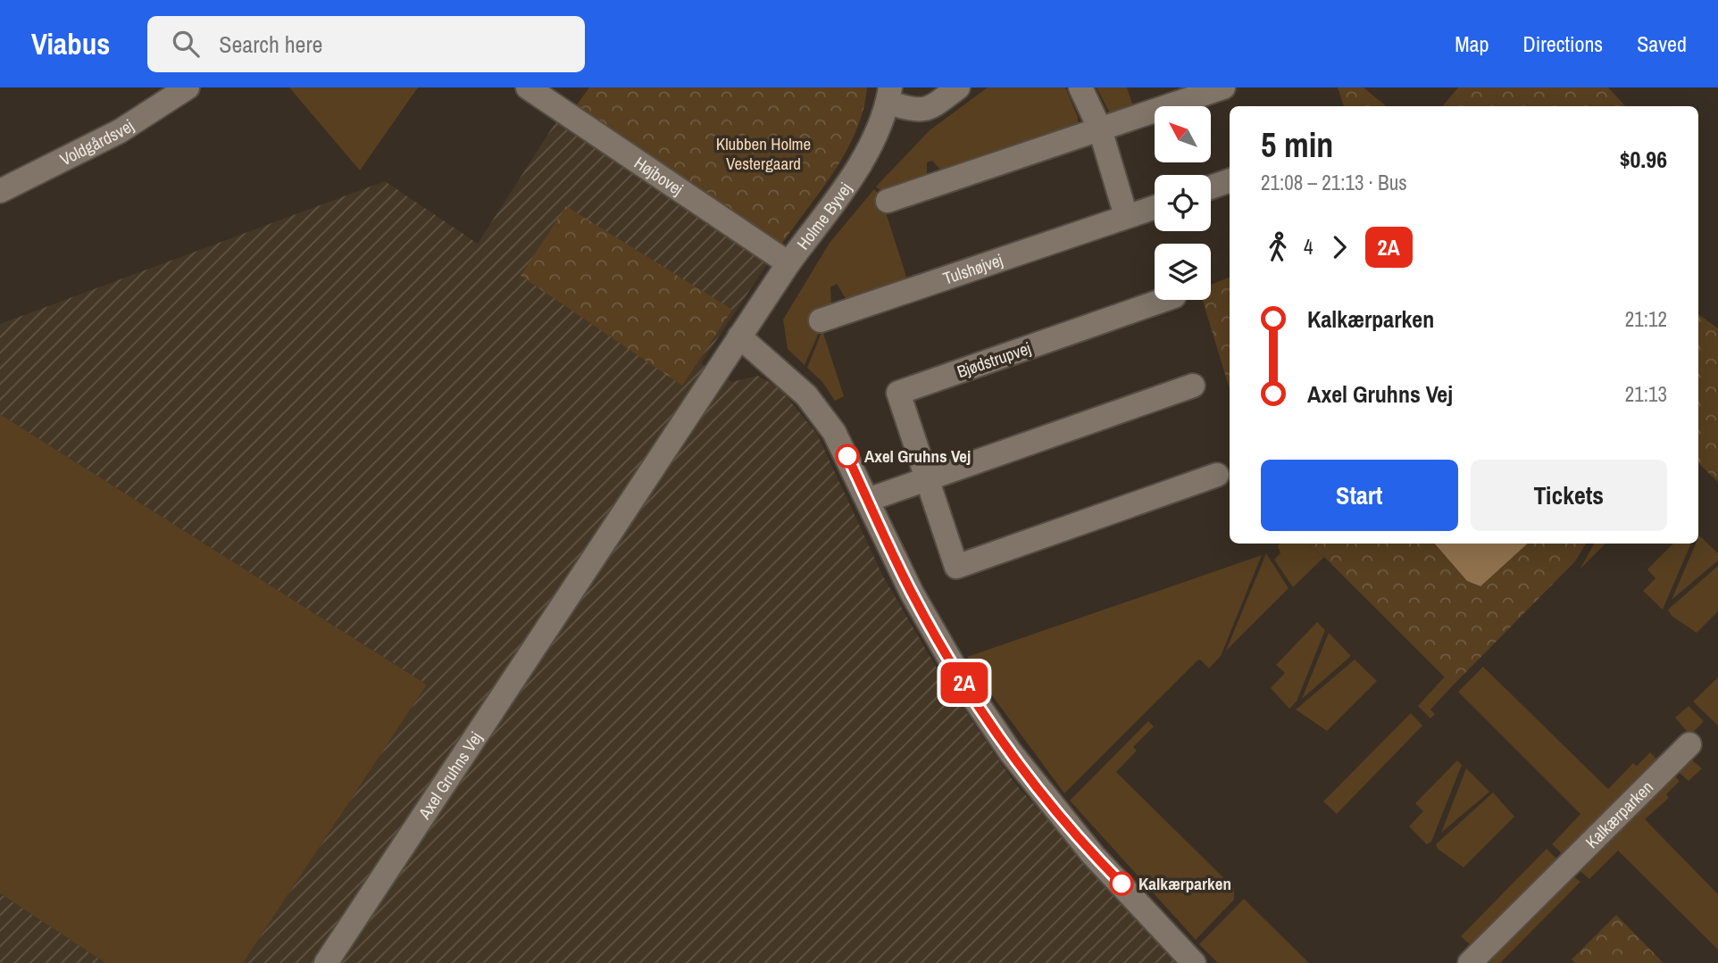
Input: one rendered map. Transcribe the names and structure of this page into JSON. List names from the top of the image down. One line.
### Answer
{"streets":{"street":["Voldgårdsvej","Højbovej","Holme Byvej","Tulshøjvej","Bjødstrupvej","Axel Gruhns Vej","Kalkærparken"]},"crossings":[["Højbovej","Holme Byvej"],["Holme Byvej","Axel Gruhns Vej"]],"parks":["Klubben Holme Vestergaard"],"places":["Axel Gruhns Vej","Kalkærparken"],"lines":["bus line 2A"],"north":"top left","page":{"header":"Viabus","search":"Search here","nav":["Map","Directions","Saved"],"on_map":"2A","heading":["5 min","21:08 – 21:13 · Bus","$0.96"],"legs":["4","2A"],"list":[{"name":"Kalkærparken","value":"21:12"},{"name":"Axel Gruhns Vej","value":"21:13"}],"buttons":["Start","Tickets"]}}
